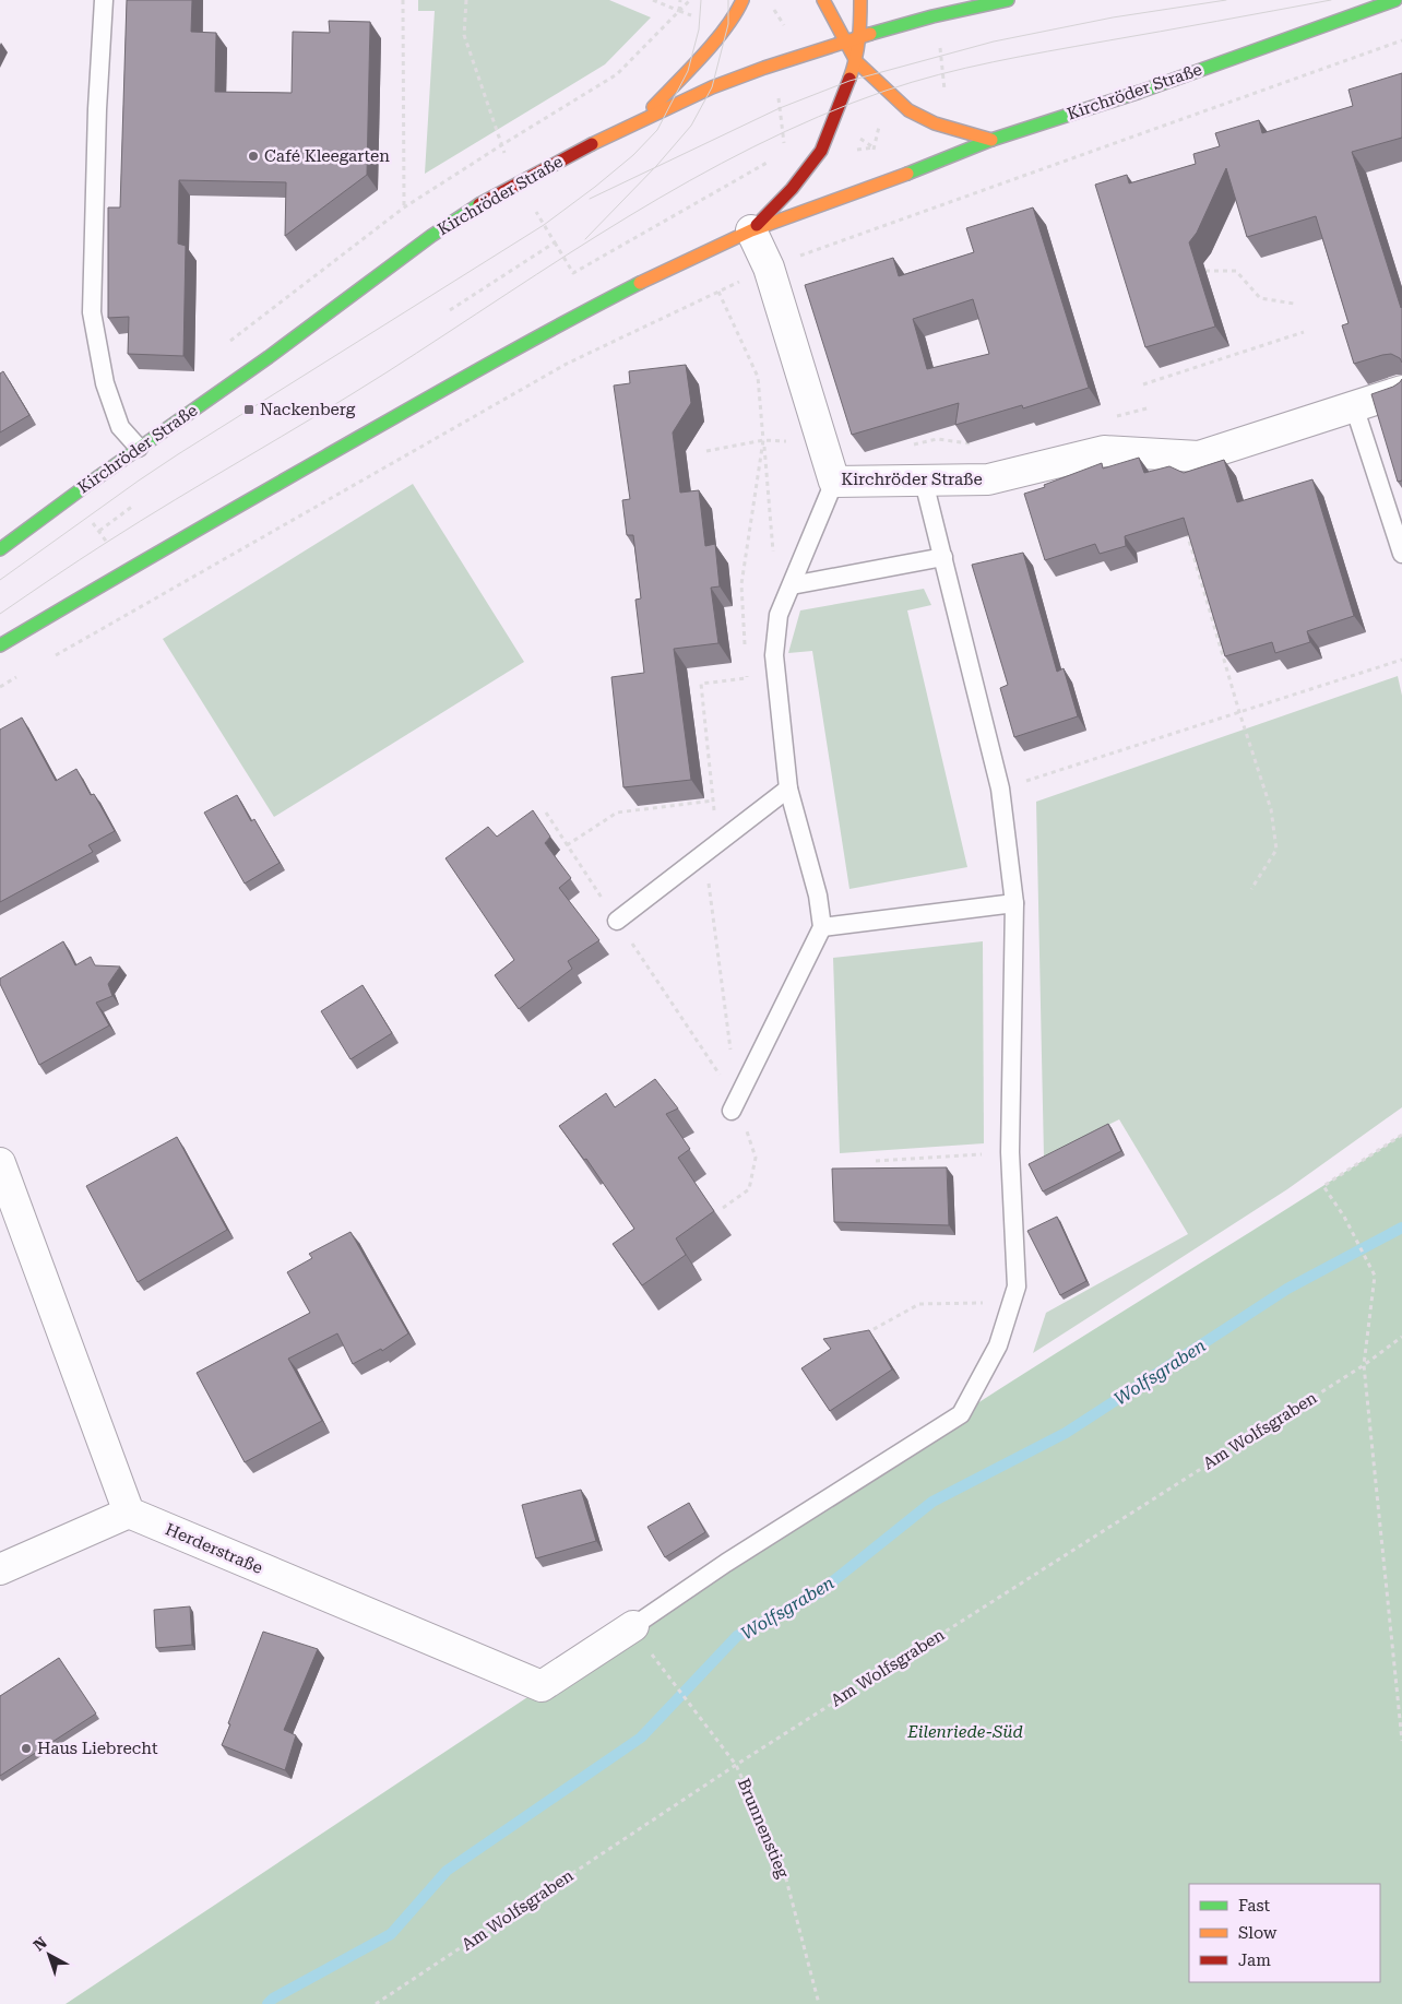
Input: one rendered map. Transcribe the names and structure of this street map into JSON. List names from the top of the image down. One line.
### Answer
{"streets":{"main road":["Kirchröder Straße"],"street":["Herderstraße"],"path":["Am Wolfsgraben","Brunnenstieg"]},"crossings":[["Am Wolfsgraben","Brunnenstieg"]],"water":["Wolfsgraben"],"parks":["Eilenriede-Süd"],"places":{"other":["Café Kleegarten","Haus Liebrecht"],"transit":["Nackenberg"]},"legend":["Fast","Slow","Jam"],"north":"top left"}
